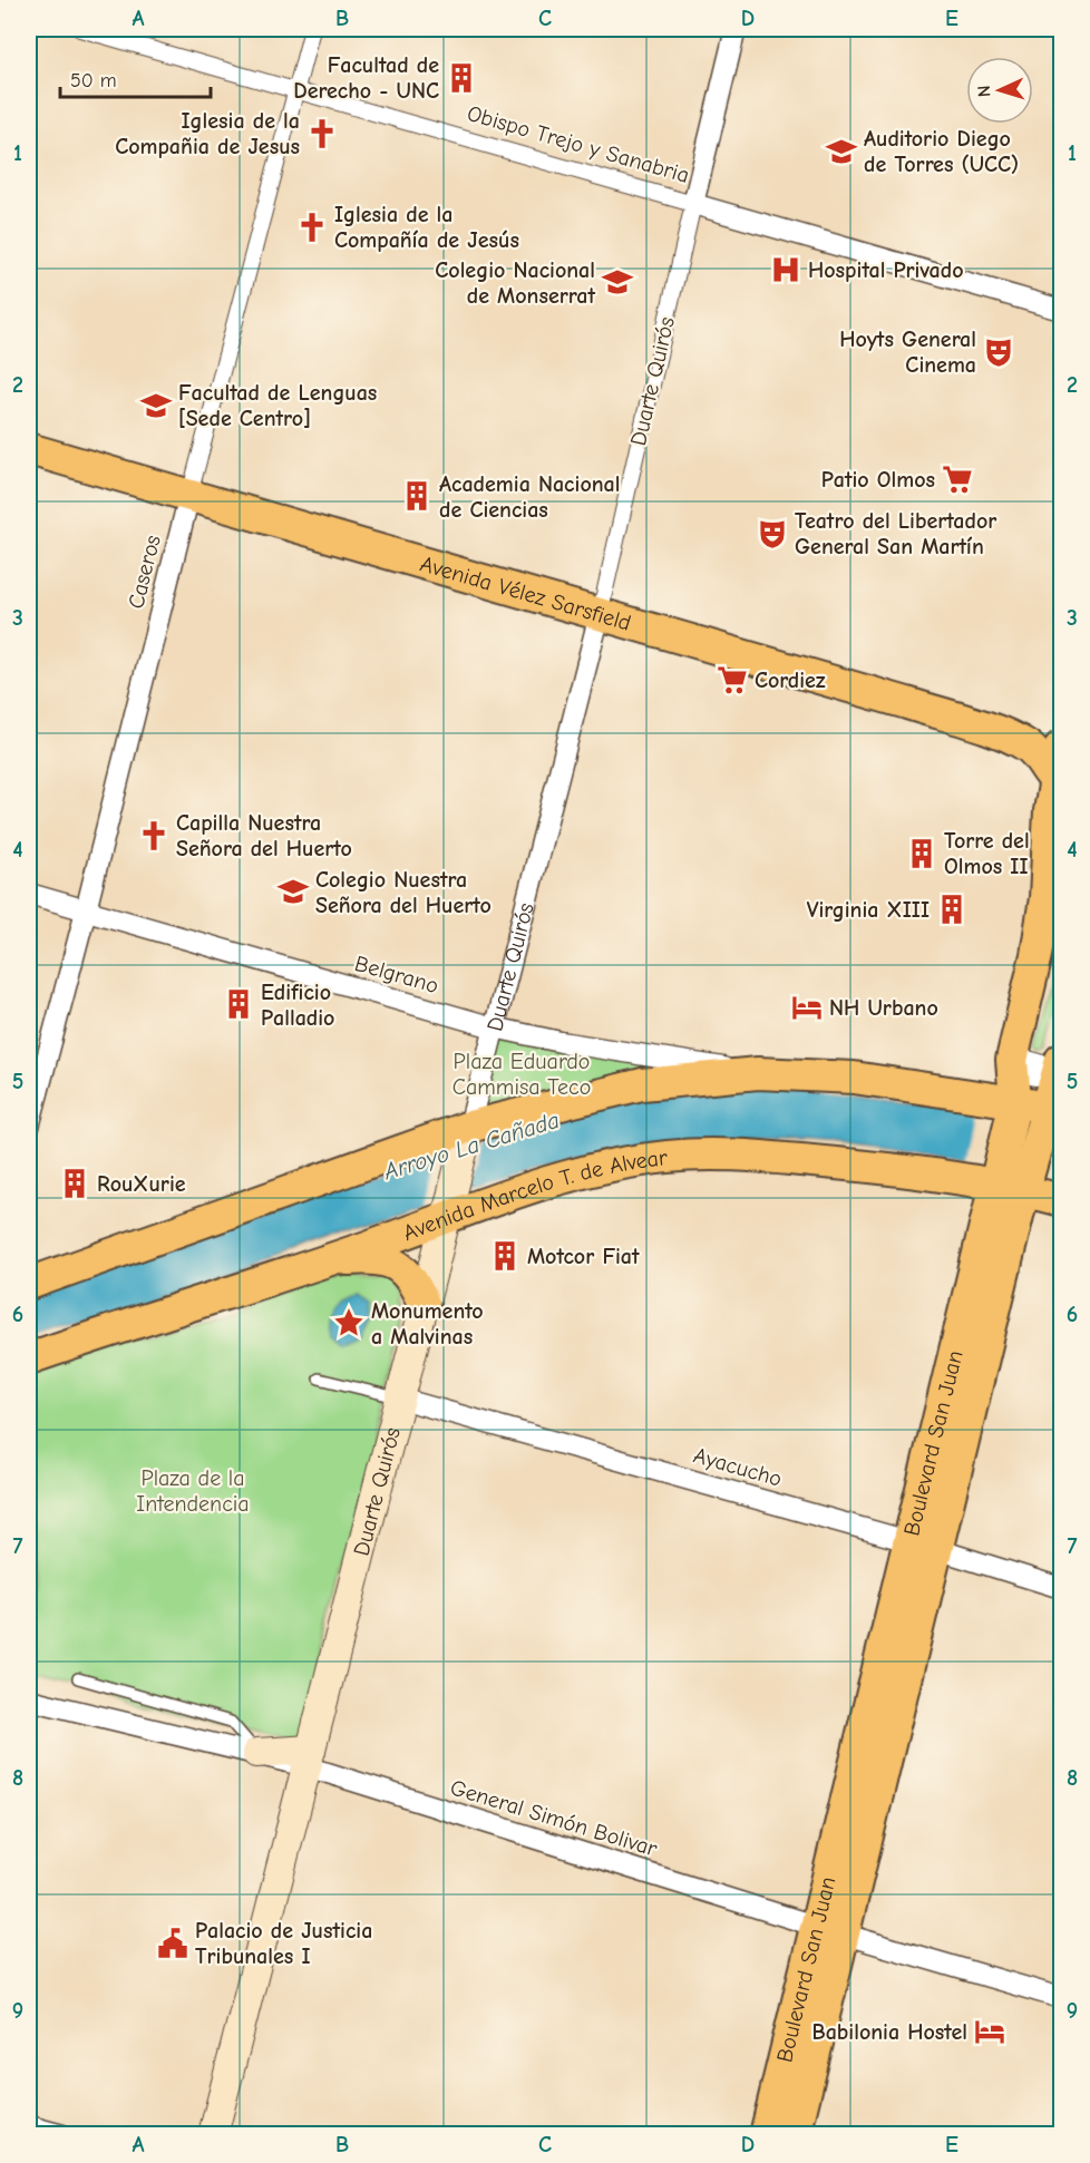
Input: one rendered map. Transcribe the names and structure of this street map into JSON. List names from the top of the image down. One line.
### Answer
{"streets":{"main road":["Duarte Quirós","Avenida Vélez Sarsfield","Avenida Marcelo T. de Alvear","Boulevard San Juan"],"street":["Obispo Trejo y Sanabria","Caseros","Belgrano","Ayacucho","General Simón Bolivar"]},"crossings":[["Obispo Trejo y Sanabria","Duarte Quirós"],["Obispo Trejo y Sanabria","Caseros"],["Duarte Quirós","Avenida Vélez Sarsfield"],["Duarte Quirós","Belgrano"],["Duarte Quirós","Avenida Marcelo T. de Alvear"],["Duarte Quirós","Ayacucho"],["Duarte Quirós","General Simón Bolivar"],["Caseros","Avenida Vélez Sarsfield"],["Caseros","Belgrano"],["Avenida Vélez Sarsfield","Boulevard San Juan"],["Avenida Marcelo T. de Alvear","Boulevard San Juan"],["Boulevard San Juan","Ayacucho"],["Boulevard San Juan","General Simón Bolivar"]],"water":["Arroyo La Cañada"],"parks":["Plaza Eduardo Cammisa Teco","Plaza de la Intendencia"],"places":{"building":["Facultad de Derecho - UNC","Academia Nacional de Ciencias","Torre del Olmos II","Virginia XIII","Edificio Palladio","RouXurie","Motcor Fiat"],"church":["Iglesia de la Compañia de Jesus","Iglesia de la Compañía de Jesús","Capilla Nuestra Señora del Huerto"],"school or university":["Auditorio Diego de Torres (UCC)","Colegio Nacional de Monserrat","Facultad de Lenguas [Sede Centro]","Colegio Nuestra Señora del Huerto"],"hospital":["Hospital Privado"],"theatre":["Hoyts General Cinema","Teatro del Libertador General San Martín"],"supermarket":["Patio Olmos","Cordiez"],"hotel":["NH Urbano","Babilonia Hostel"],"place":["Monumento a Malvinas"],"public building":["Palacio de Justicia Tribunales I"]},"scale_bar":"50 m","north":"left","grid":{"columns":["A","B","C","D","E"],"rows":["1","2","3","4","5","6","7","8","9"]}}
